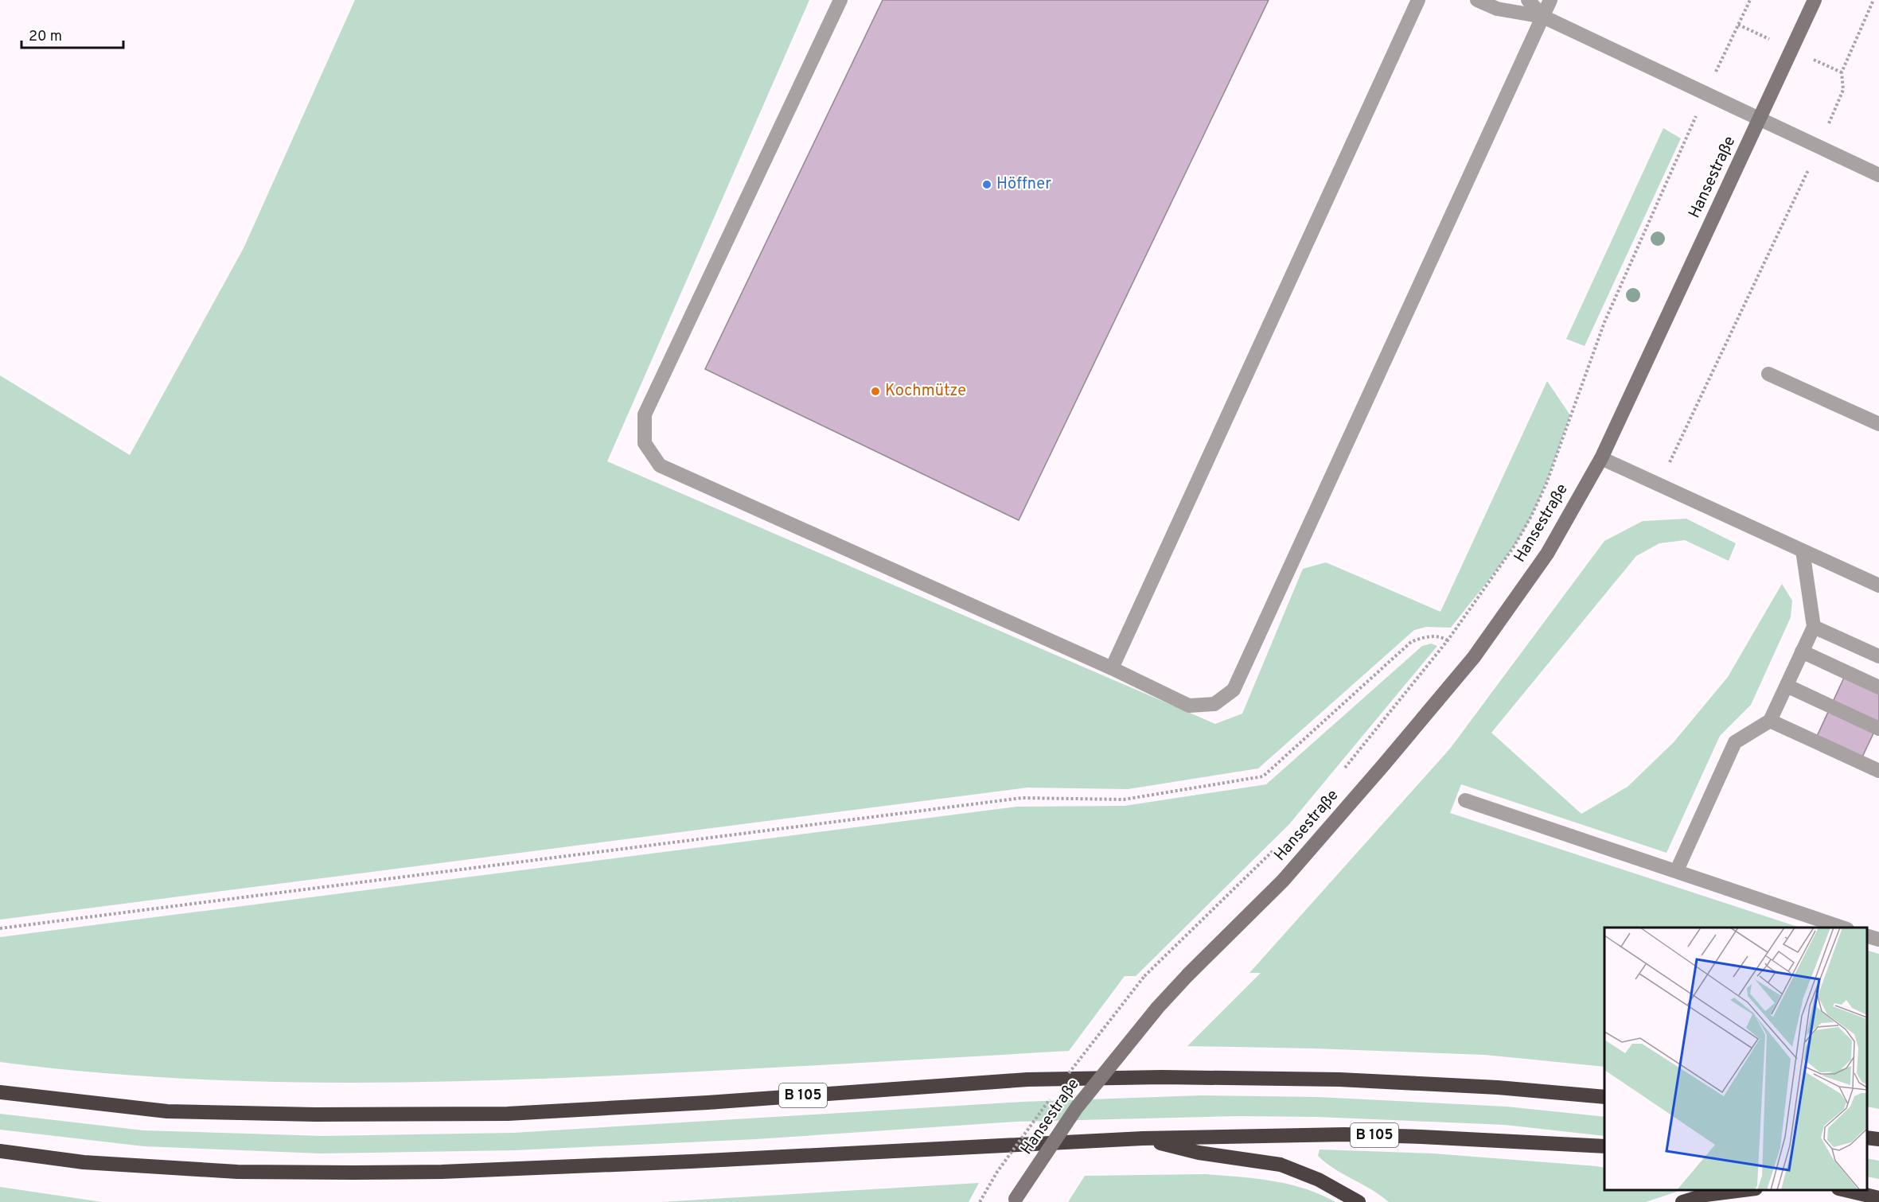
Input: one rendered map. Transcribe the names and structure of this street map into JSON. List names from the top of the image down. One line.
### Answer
{"streets":{"highway":["B 105"],"street":["Hansestraße"]},"places":["Höffner","Kochmütze"],"scale_bar":"20 m"}
